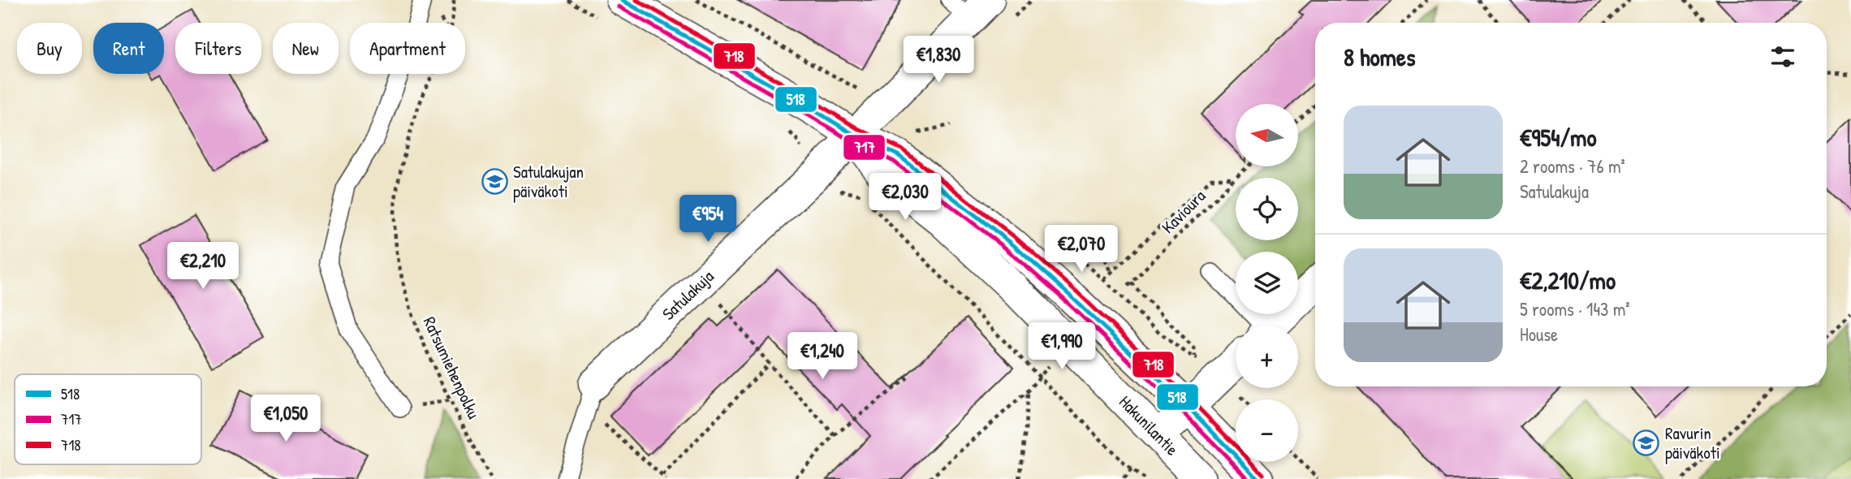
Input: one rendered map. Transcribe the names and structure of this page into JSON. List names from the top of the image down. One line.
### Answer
{"streets":{"main road":["Satulakuja","Hakunilantie"],"path":["Kavioura","Ratsumiehenpolku"]},"crossings":[["Satulakuja","Hakunilantie"]],"places":{"school or university":["Satulakujan päiväkoti","Ravurin päiväkoti"]},"lines":["transit line 518","transit line 718","transit line 717"],"legend":["518","717","718"],"north":"left","page":{"chip":["Buy","Rent","Filters","New","Apartment"],"heading":"8 homes","price":["€1,830","€2,030","€954","€2,070","€2,210","€1,990","€1,240","€1,050"],"list":[{"name":"€954/mo","note":"2 rooms · 76 m² · Satulakuja"},{"name":"€2,210/mo","note":"5 rooms · 143 m² · House"}],"map_buttons":["+","−"]}}
